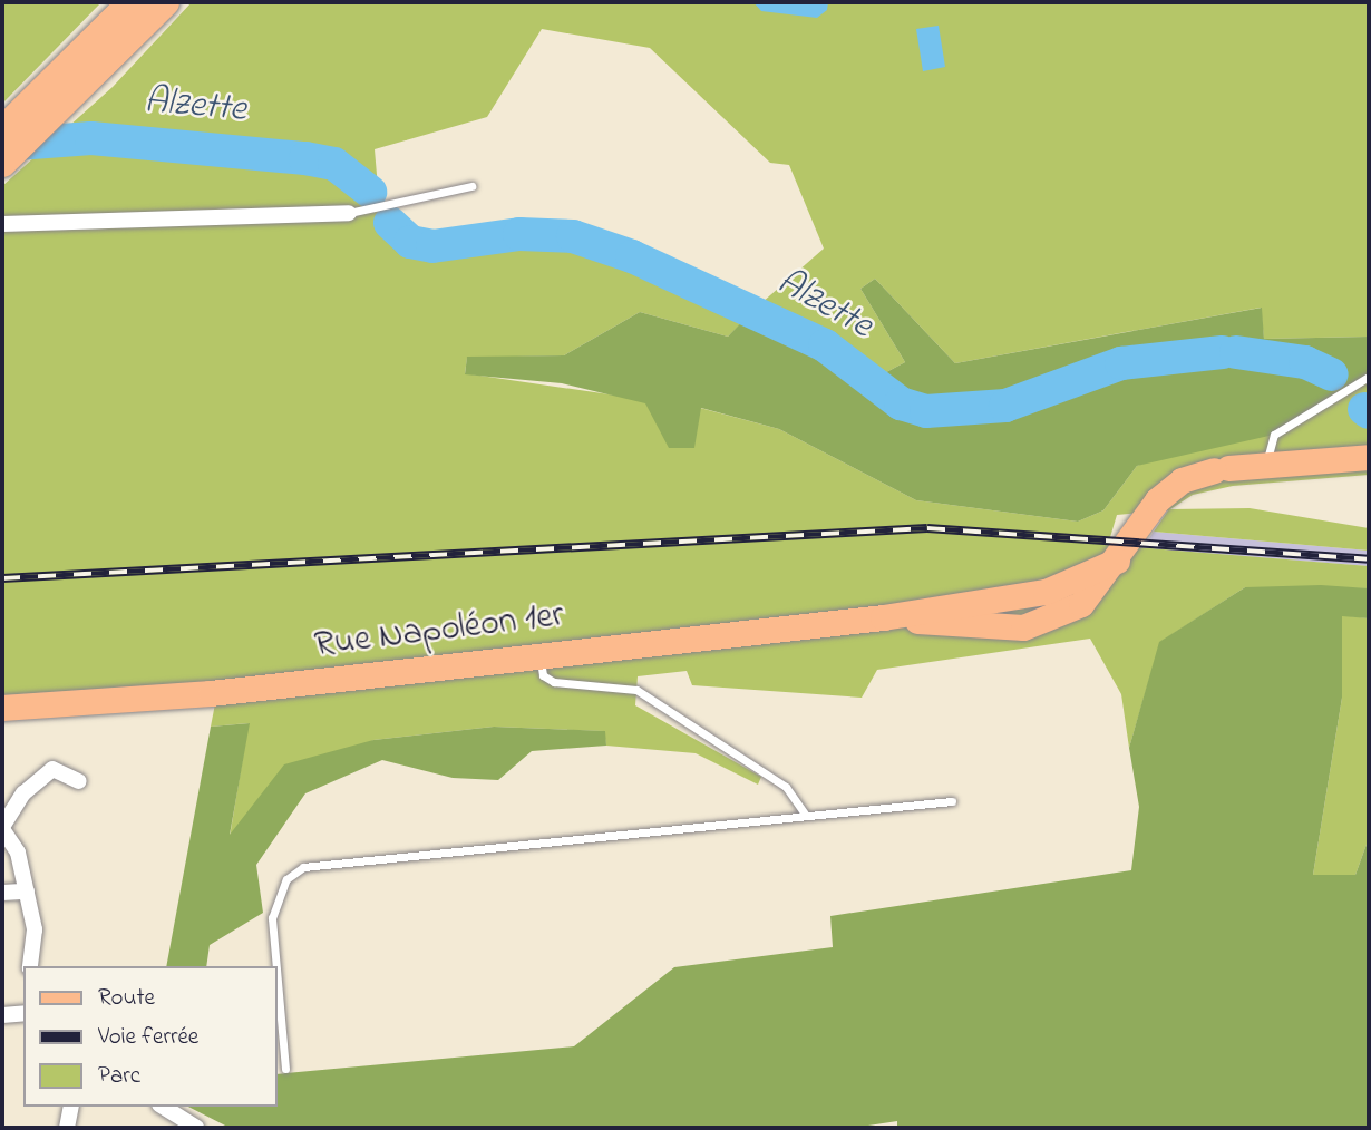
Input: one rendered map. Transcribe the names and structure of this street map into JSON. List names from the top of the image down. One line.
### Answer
{"streets":{"main road":["Rue Napoléon 1er"]},"water":["Alzette"],"legend":["Route","Voie ferrée","Parc"]}
